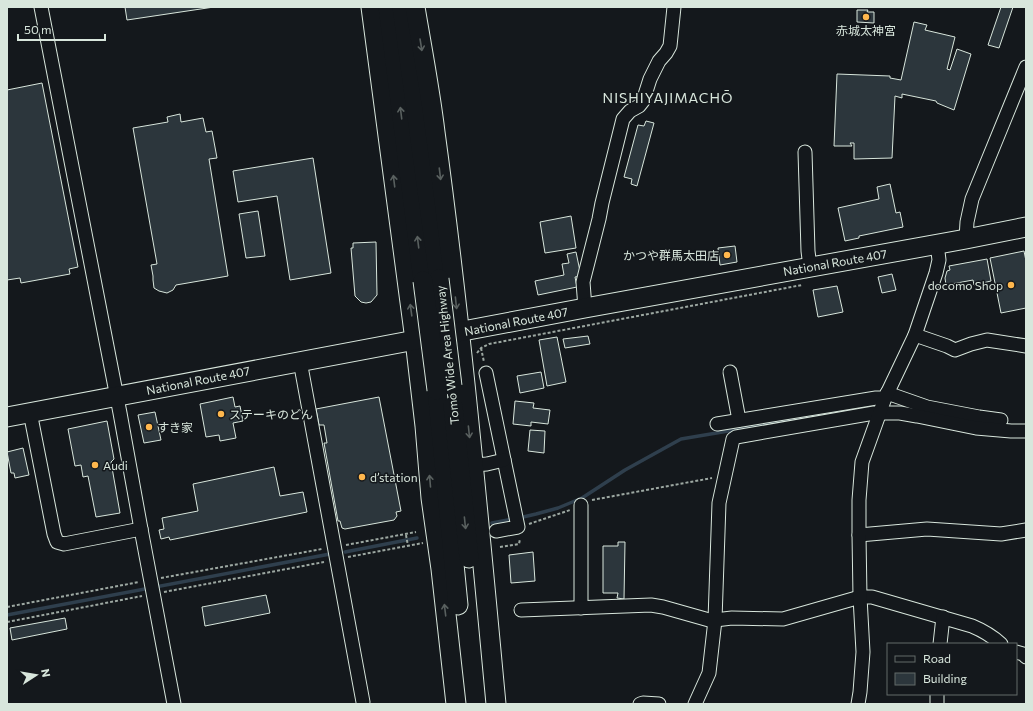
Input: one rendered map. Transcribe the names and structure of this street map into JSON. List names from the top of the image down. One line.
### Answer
{"streets":{"highway":["National Route 407","Tomo Wide Area Highway"]},"districts":["NISHIYAJIMACHŌ"],"places":["赤城太神宮","かつや群馬太田店","docomo Shop","ステーキのどん","すき家","Audi","d’station"],"legend":["Road","Building"],"scale_bar":"50 m","north":"right"}
